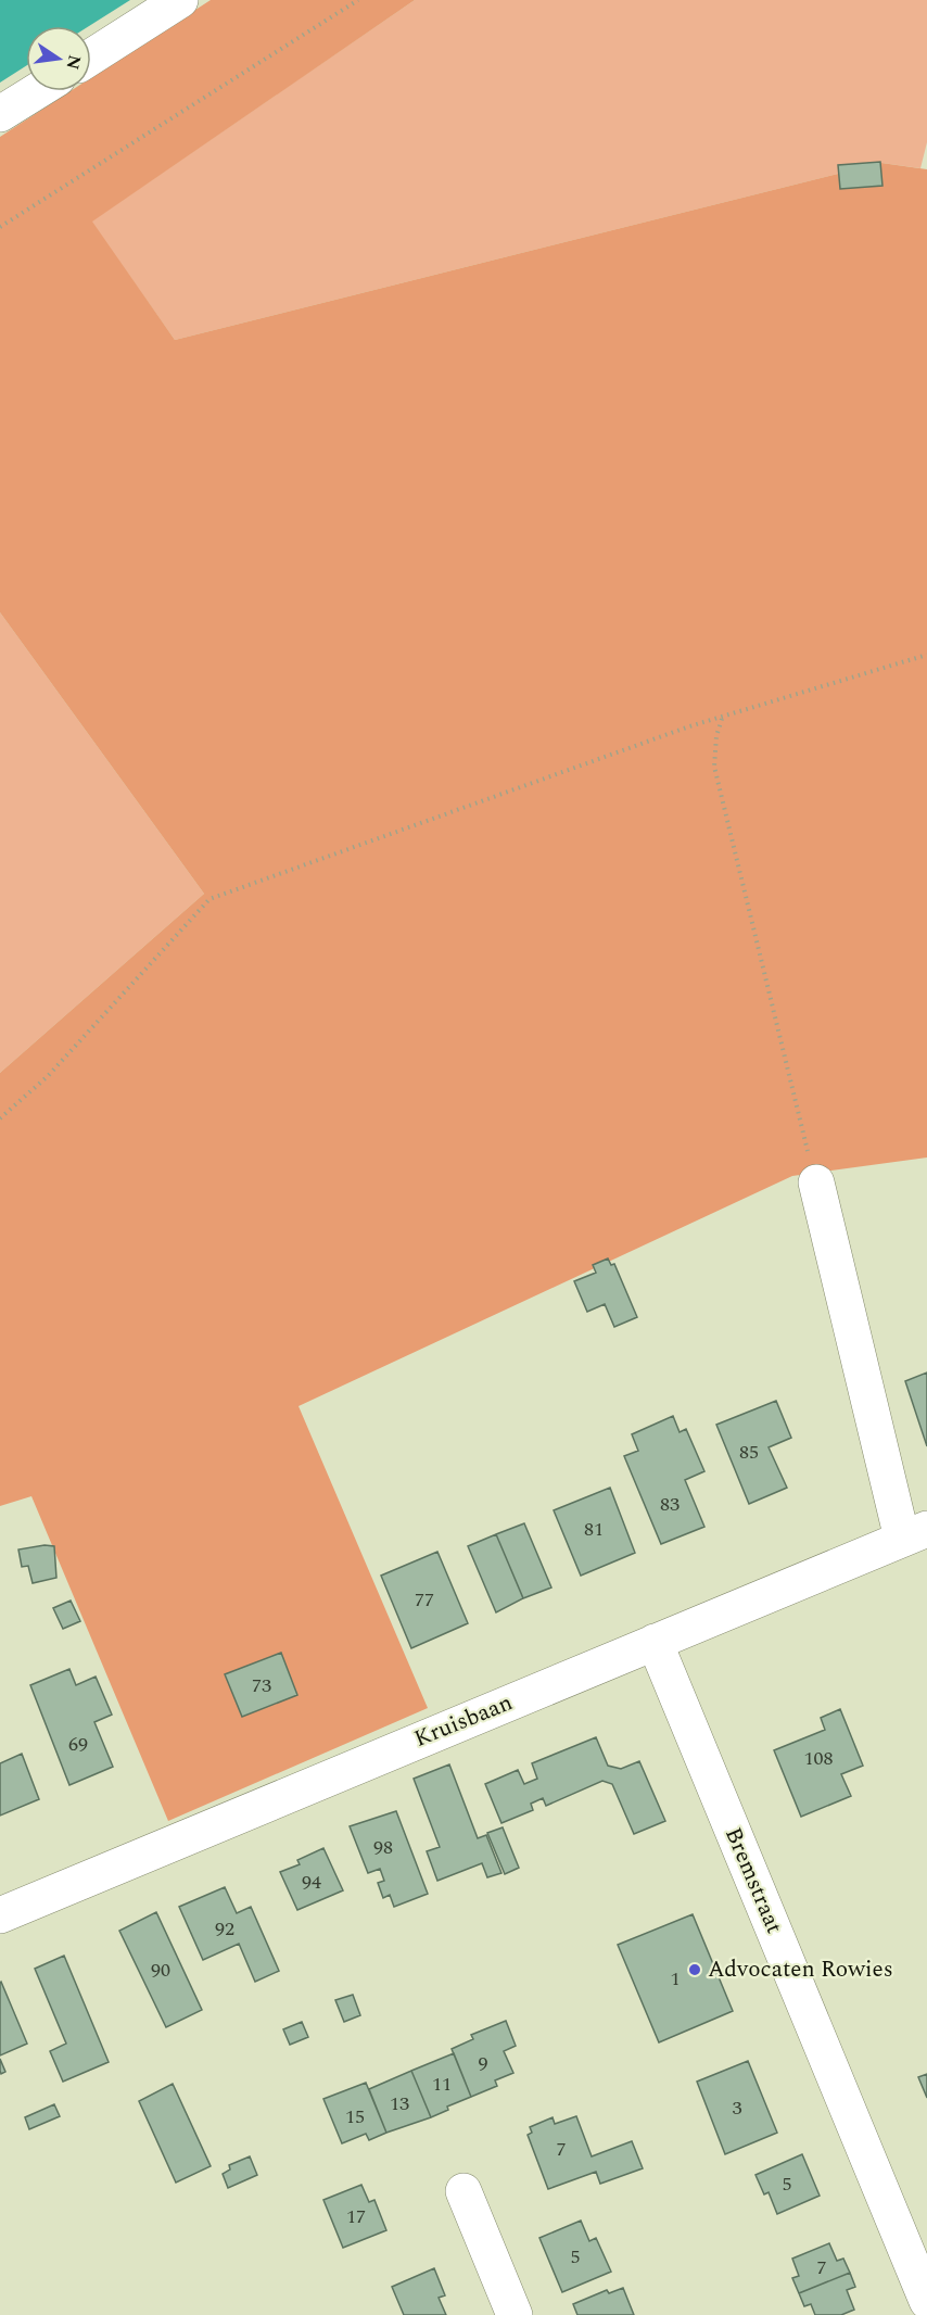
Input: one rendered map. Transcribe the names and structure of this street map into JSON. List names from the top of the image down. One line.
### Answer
{"streets":{"street":["Kruisbaan","Bremstraat"]},"crossings":[["Kruisbaan","Bremstraat"]],"places":["Advocaten Rowies"],"house_numbers":["85","83","81","77","73","69","108","98","94","92","90","1","9","11","13","3","15","7","5","17","5","7"],"north":"right"}
